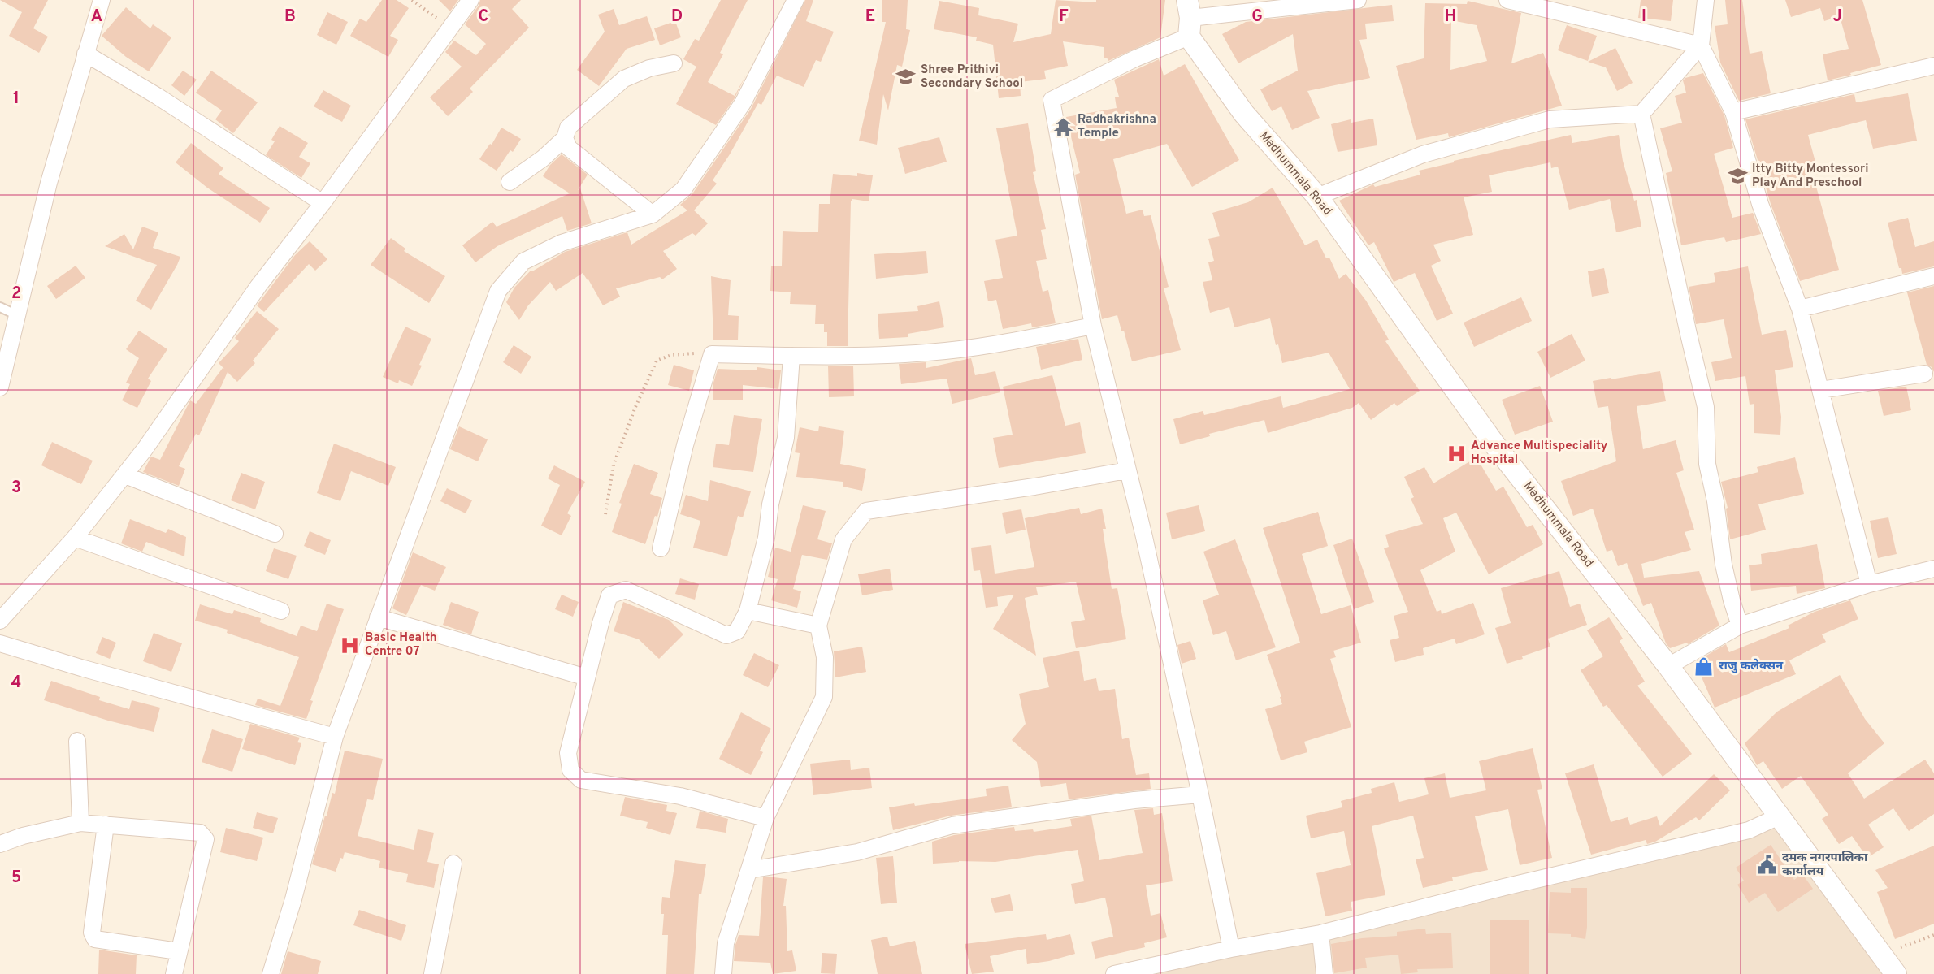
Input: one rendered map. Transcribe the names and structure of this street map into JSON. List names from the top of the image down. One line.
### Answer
{"streets":{"street":["Madhummala Road"]},"places":{"school or university":["Shree Prithivi Secondary School","Itty Bitty Montessori Play And Preschool"],"temple":["Radhakrishna Temple"],"hospital":["Advance Multispeciality Hospital","Basic Health Centre 07"],"shop":["राजु कलेक्सन"],"public building":["दमक नगरपालिका कार्यालय"]},"grid":{"columns":["A","B","C","D","E","F","G","H","I","J"],"rows":["1","2","3","4","5"]}}
